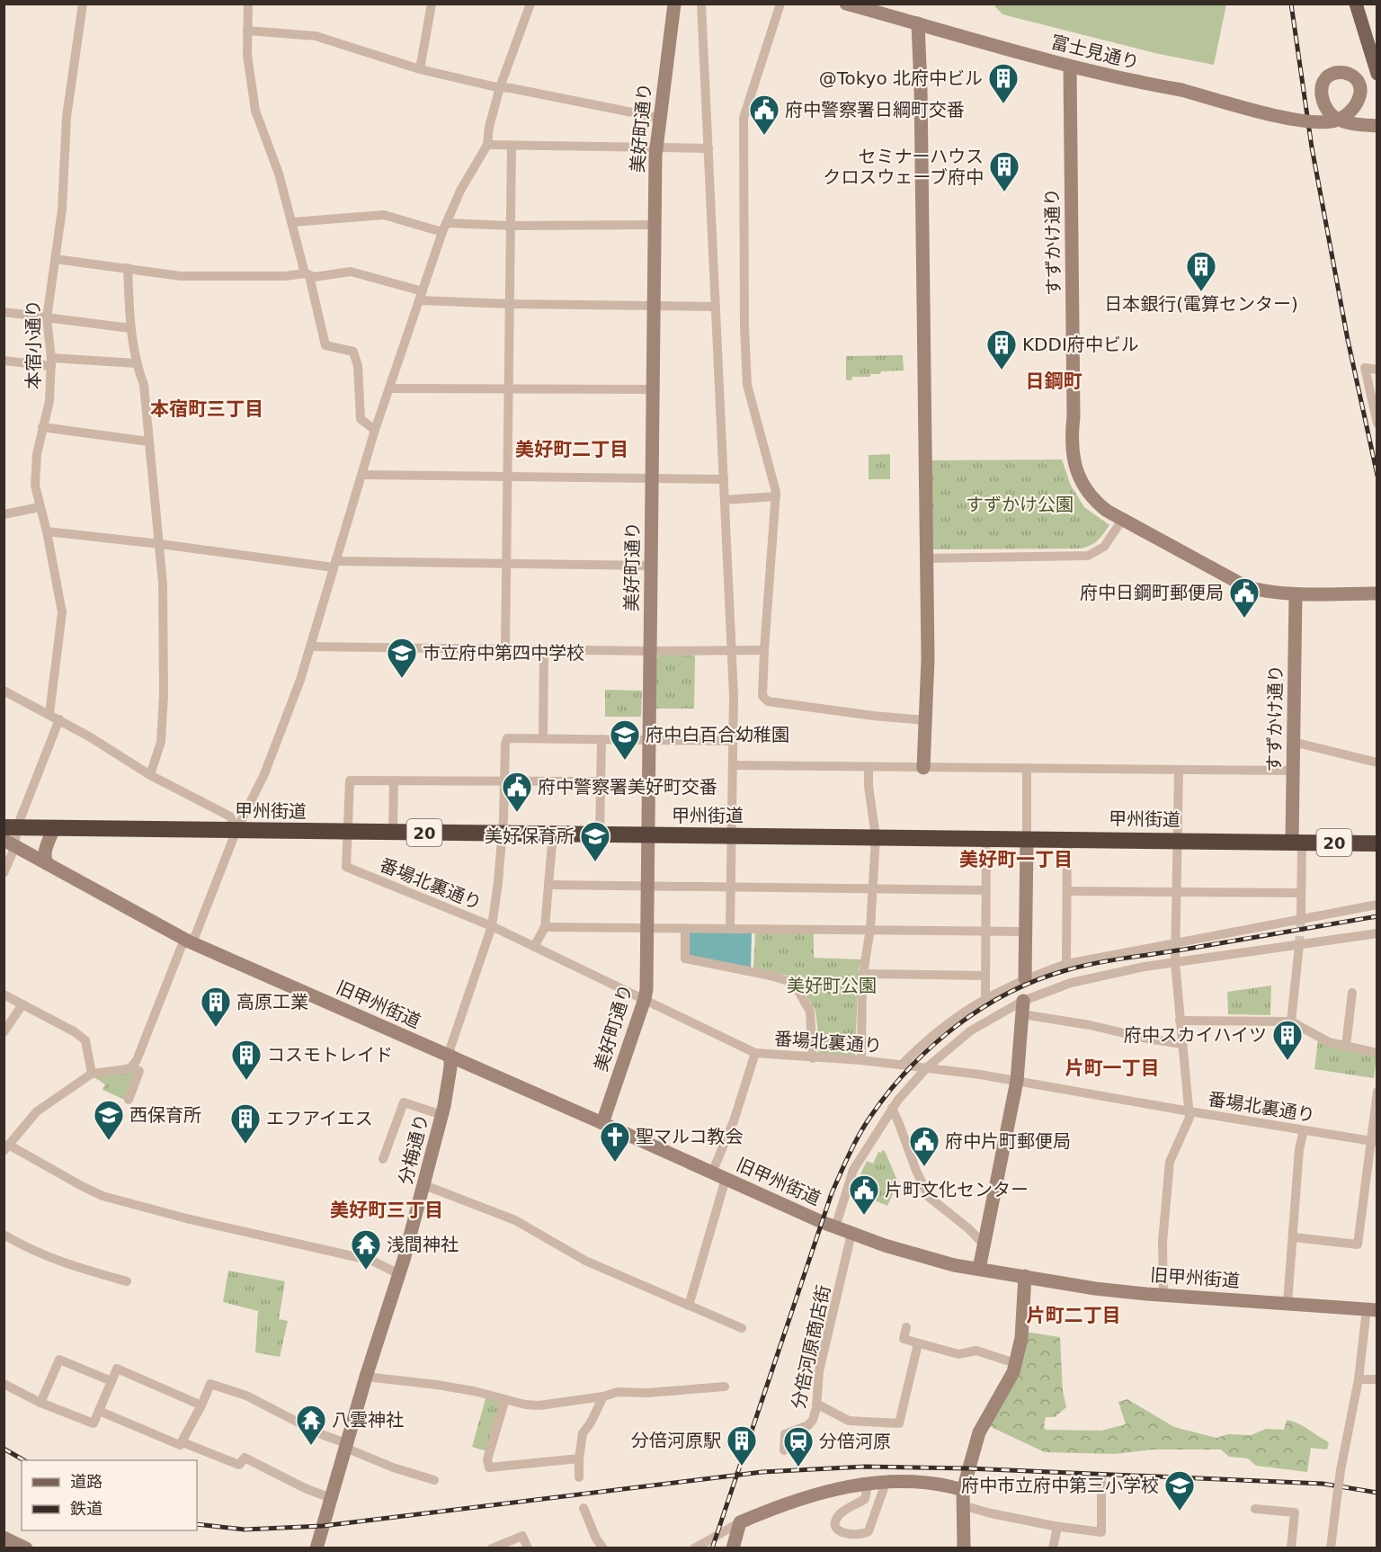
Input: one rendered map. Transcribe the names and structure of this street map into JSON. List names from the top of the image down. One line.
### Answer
{"streets":{"highway":["甲州街道","20"],"street":["富士見通り","美好町通り","すずかけ通り","本宿小通り","番場北裏通り","旧甲州街道","分梅通り","分倍河原商店街"]},"crossings":[["富士見通り","すずかけ通り"],["美好町通り","甲州街道"],["美好町通り","番場北裏通り"],["美好町通り","旧甲州街道"],["すずかけ通り","甲州街道"],["甲州街道","番場北裏通り"],["甲州街道","分梅通り"],["番場北裏通り","分梅通り"],["旧甲州街道","分梅通り"],["旧甲州街道","分倍河原商店街"]],"districts":["日鋼町","本宿町三丁目","美好町二丁目","美好町一丁目","片町一丁目","美好町三丁目","片町二丁目"],"parks":["すずかけ公園","美好町公園"],"places":{"building":["@Tokyo 北府中ビル","セミナーハウス クロスウェーブ府中","日本銀行(電算センター)","KDDI府中ビル","高原工業","府中スカイハイツ","コスモトレイド","エフアイエス","分倍河原駅"],"public building":["府中警察署日綱町交番","府中日鋼町郵便局","府中警察署美好町交番","府中片町郵便局","片町文化センター"],"school or university":["市立府中第四中学校","府中白百合幼稚園","美好保育所","西保育所","府中市立府中第三小学校"],"church":["聖マルコ教会"],"temple":["浅間神社","八雲神社"],"station":["分倍河原"]},"legend":["道路","鉄道"]}
